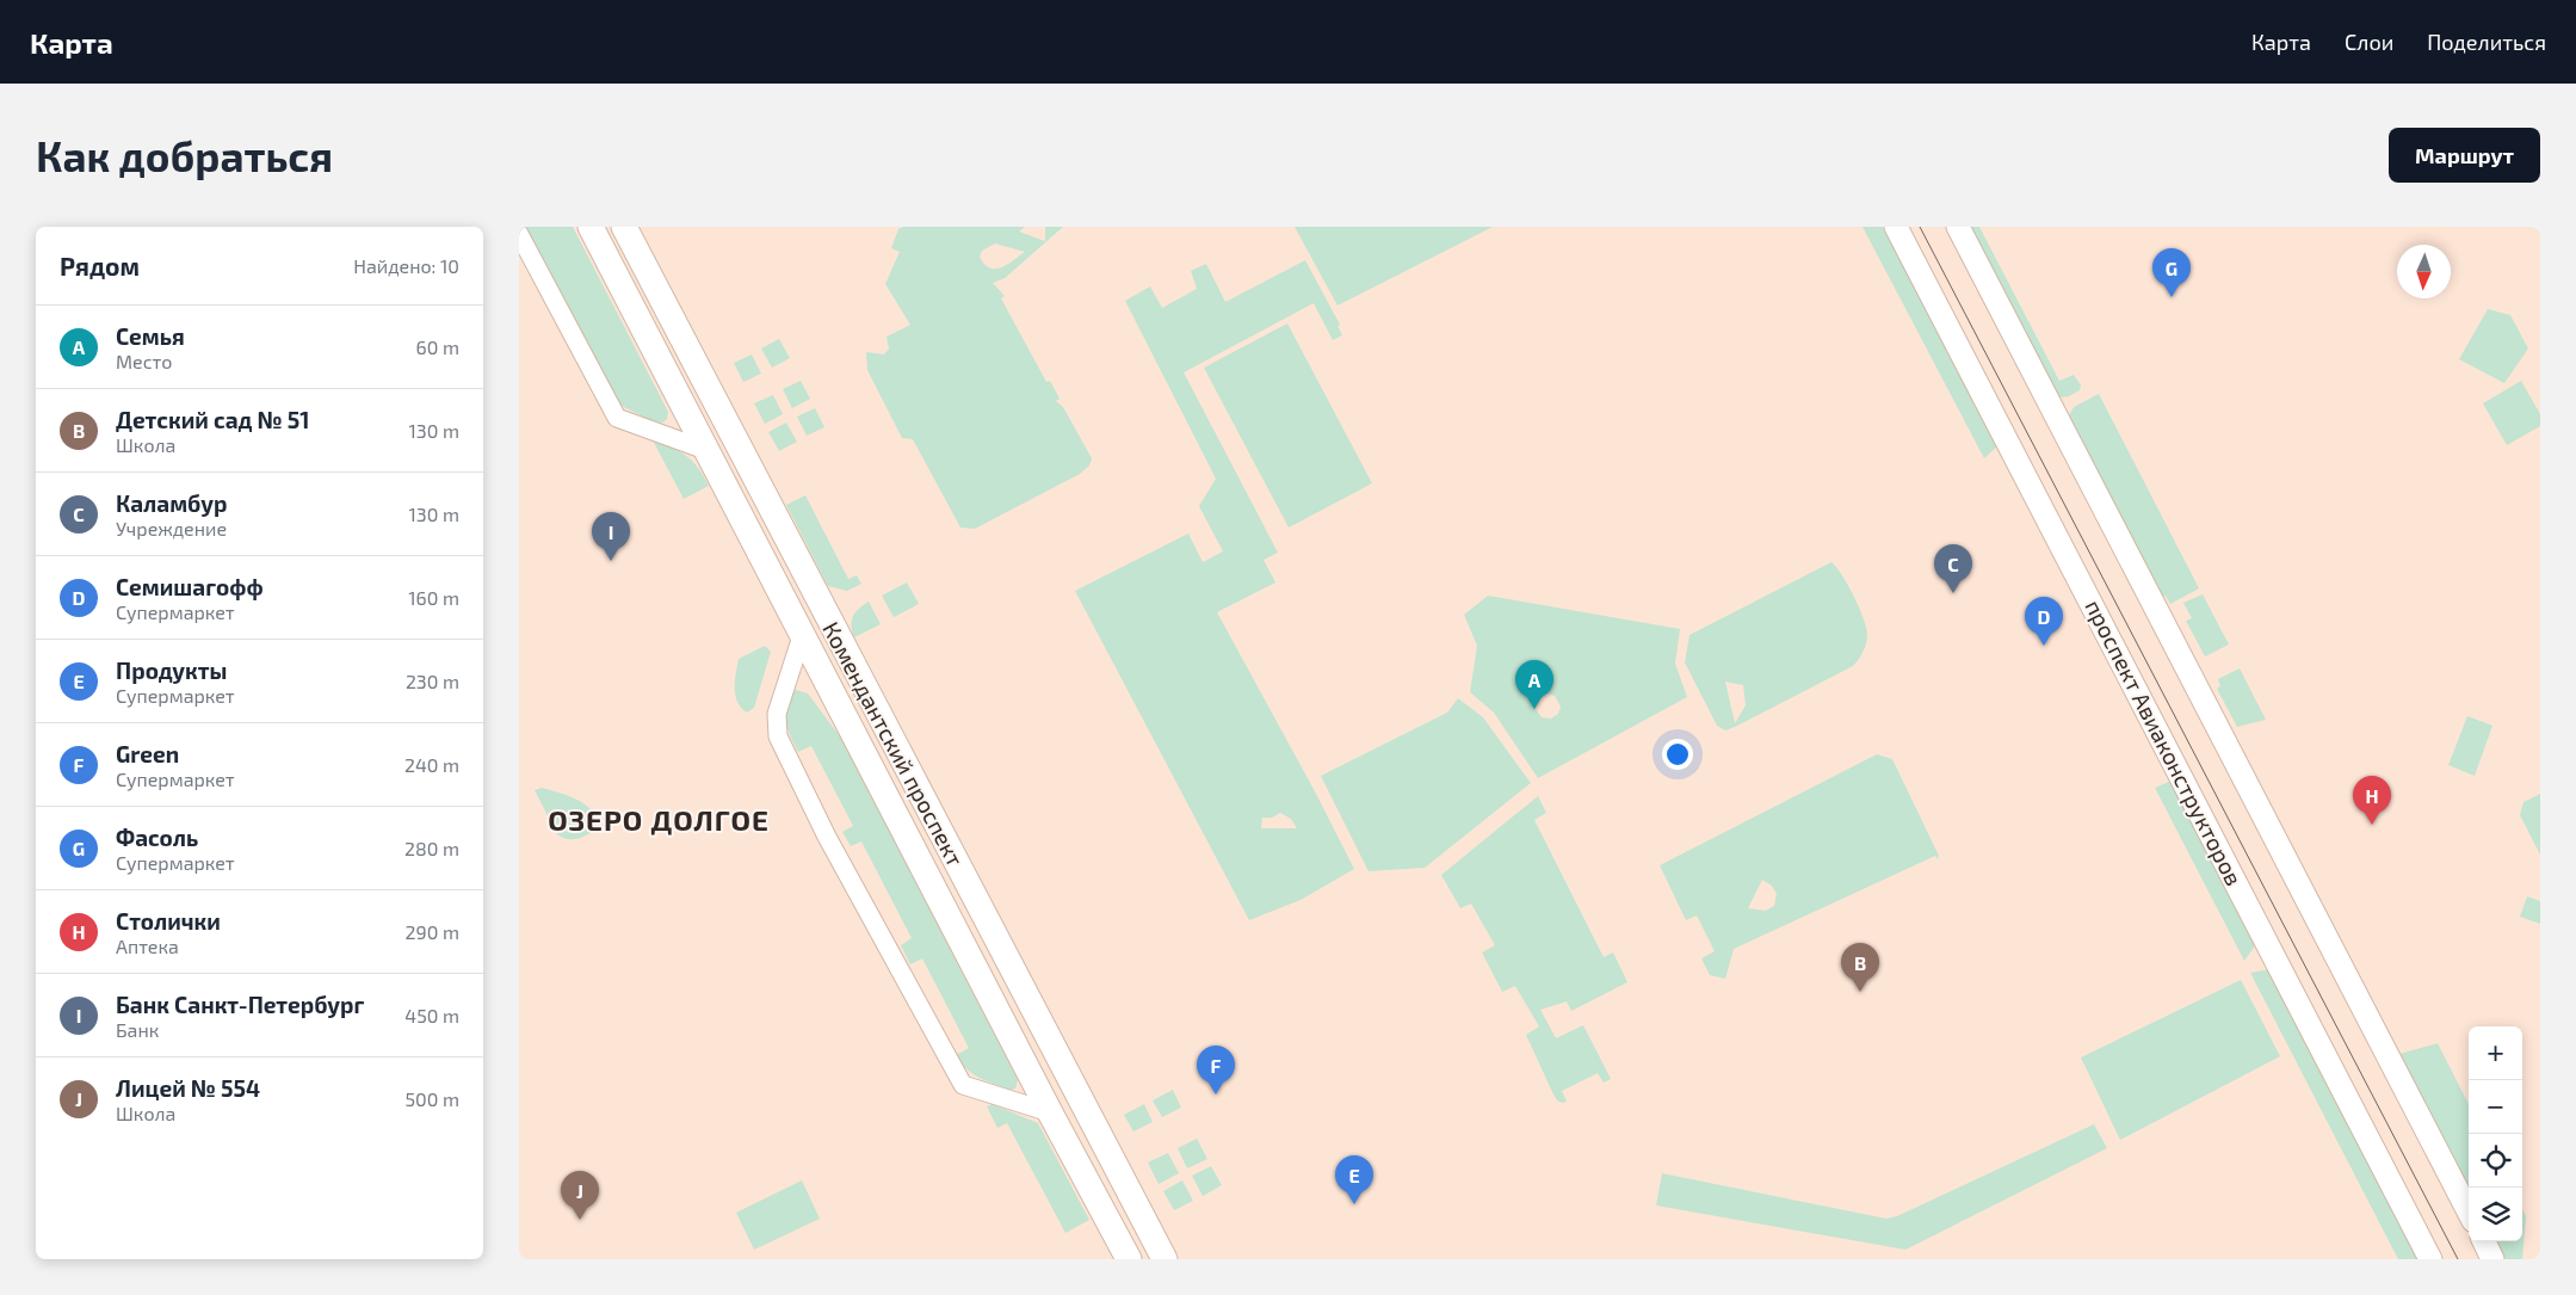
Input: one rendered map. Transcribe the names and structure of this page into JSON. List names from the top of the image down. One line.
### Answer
{"streets":{"main road":["Комендантский проспект"],"street":["проспект Авиаконструкторов"]},"districts":["ОЗЕРО ДОЛГОЕ"],"north":"bottom","page":{"header":"Карта","nav":["Карта","Слои","Поделиться"],"buttons":"Маршрут","title":"Как добраться","heading":["Рядом","Найдено: 10"],"pins":["G","I","C","D","A","H","B","F","E","J"],"list":[{"mark":"A","name":"Семья","note":"Место","value":"60 m"},{"mark":"B","name":"Детский сад № 51","note":"Школа","value":"130 m"},{"mark":"C","name":"Каламбур","note":"Учреждение","value":"130 m"},{"mark":"D","name":"Семишагофф","note":"Супермаркет","value":"160 m"},{"mark":"E","name":"Продукты","note":"Супермаркет","value":"230 m"},{"mark":"F","name":"Green","note":"Супермаркет","value":"240 m"},{"mark":"G","name":"Фасоль","note":"Супермаркет","value":"280 m"},{"mark":"H","name":"Столички","note":"Аптека","value":"290 m"},{"mark":"I","name":"Банк Санкт-Петербург","note":"Банк","value":"450 m"},{"mark":"J","name":"Лицей № 554","note":"Школа","value":"500 m"}],"map_buttons":["+","−"]}}
